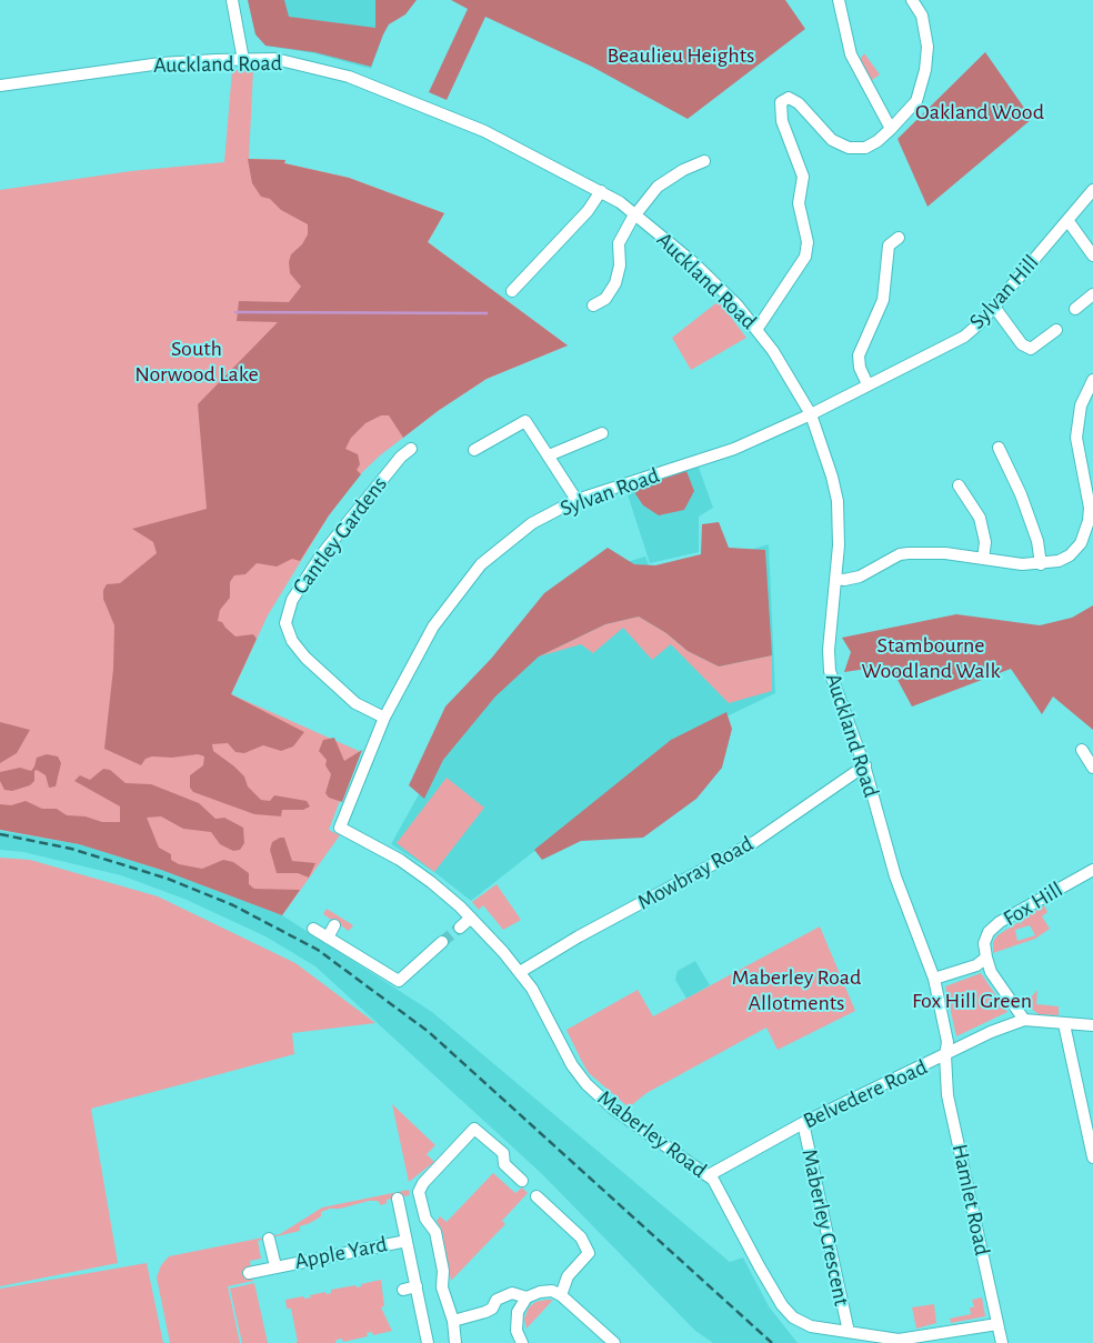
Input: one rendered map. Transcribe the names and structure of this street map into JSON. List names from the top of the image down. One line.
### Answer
{"streets":{"street":["Auckland Road","Sylvan Hill","Sylvan Road","Cantley Gardens","Mowbray Road","Fox Hill","Belvedere Road","Maberley Road","Hamlet Road","Maberley Crescent","Apple Yard"]},"crossings":[["Auckland Road","Sylvan Hill"],["Auckland Road","Sylvan Road"],["Auckland Road","Mowbray Road"],["Auckland Road","Belvedere Road"],["Auckland Road","Hamlet Road"],["Sylvan Hill","Sylvan Road"],["Sylvan Road","Cantley Gardens"],["Sylvan Road","Maberley Road"],["Mowbray Road","Maberley Road"],["Belvedere Road","Maberley Road"],["Belvedere Road","Hamlet Road"],["Belvedere Road","Maberley Crescent"],["Maberley Road","Hamlet Road"],["Maberley Road","Maberley Crescent"]],"parks":["Beaulieu Heights","Oakland Wood","South Norwood Lake","Stambourne Woodland Walk","Maberley Road Allotments","Fox Hill Green"]}
